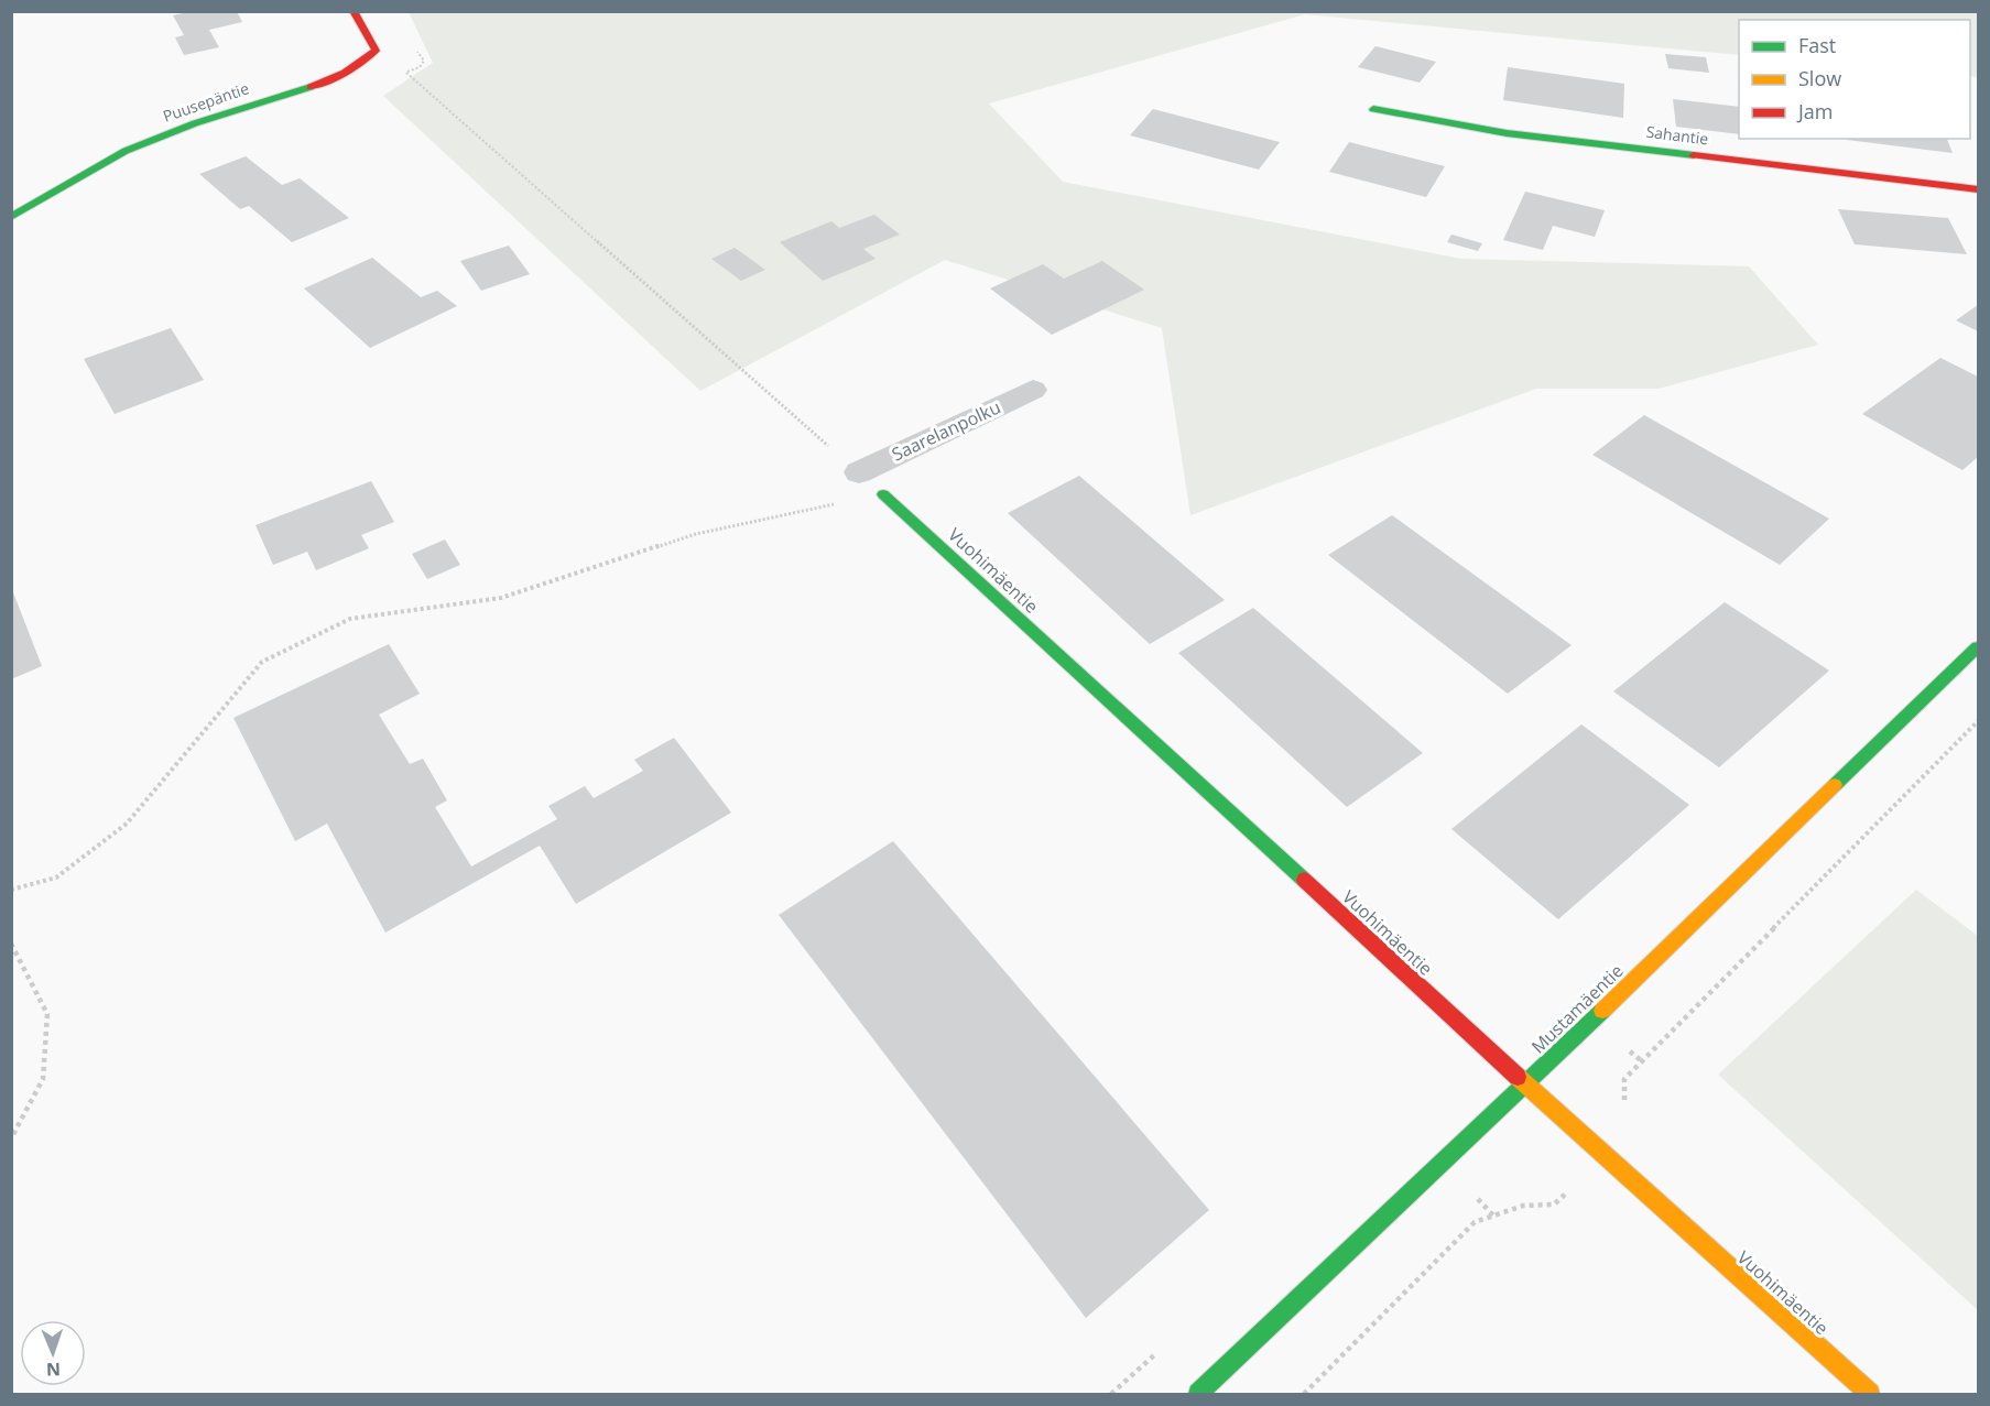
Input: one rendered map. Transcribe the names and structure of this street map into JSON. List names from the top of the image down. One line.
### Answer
{"streets":{"street":["Puusepäntie","Sahantie","Saarelanpolku","Vuohimäentie","Mustamäentie"]},"crossings":[["Vuohimäentie","Mustamäentie"]],"legend":["Fast","Slow","Jam"],"north":"bottom"}
